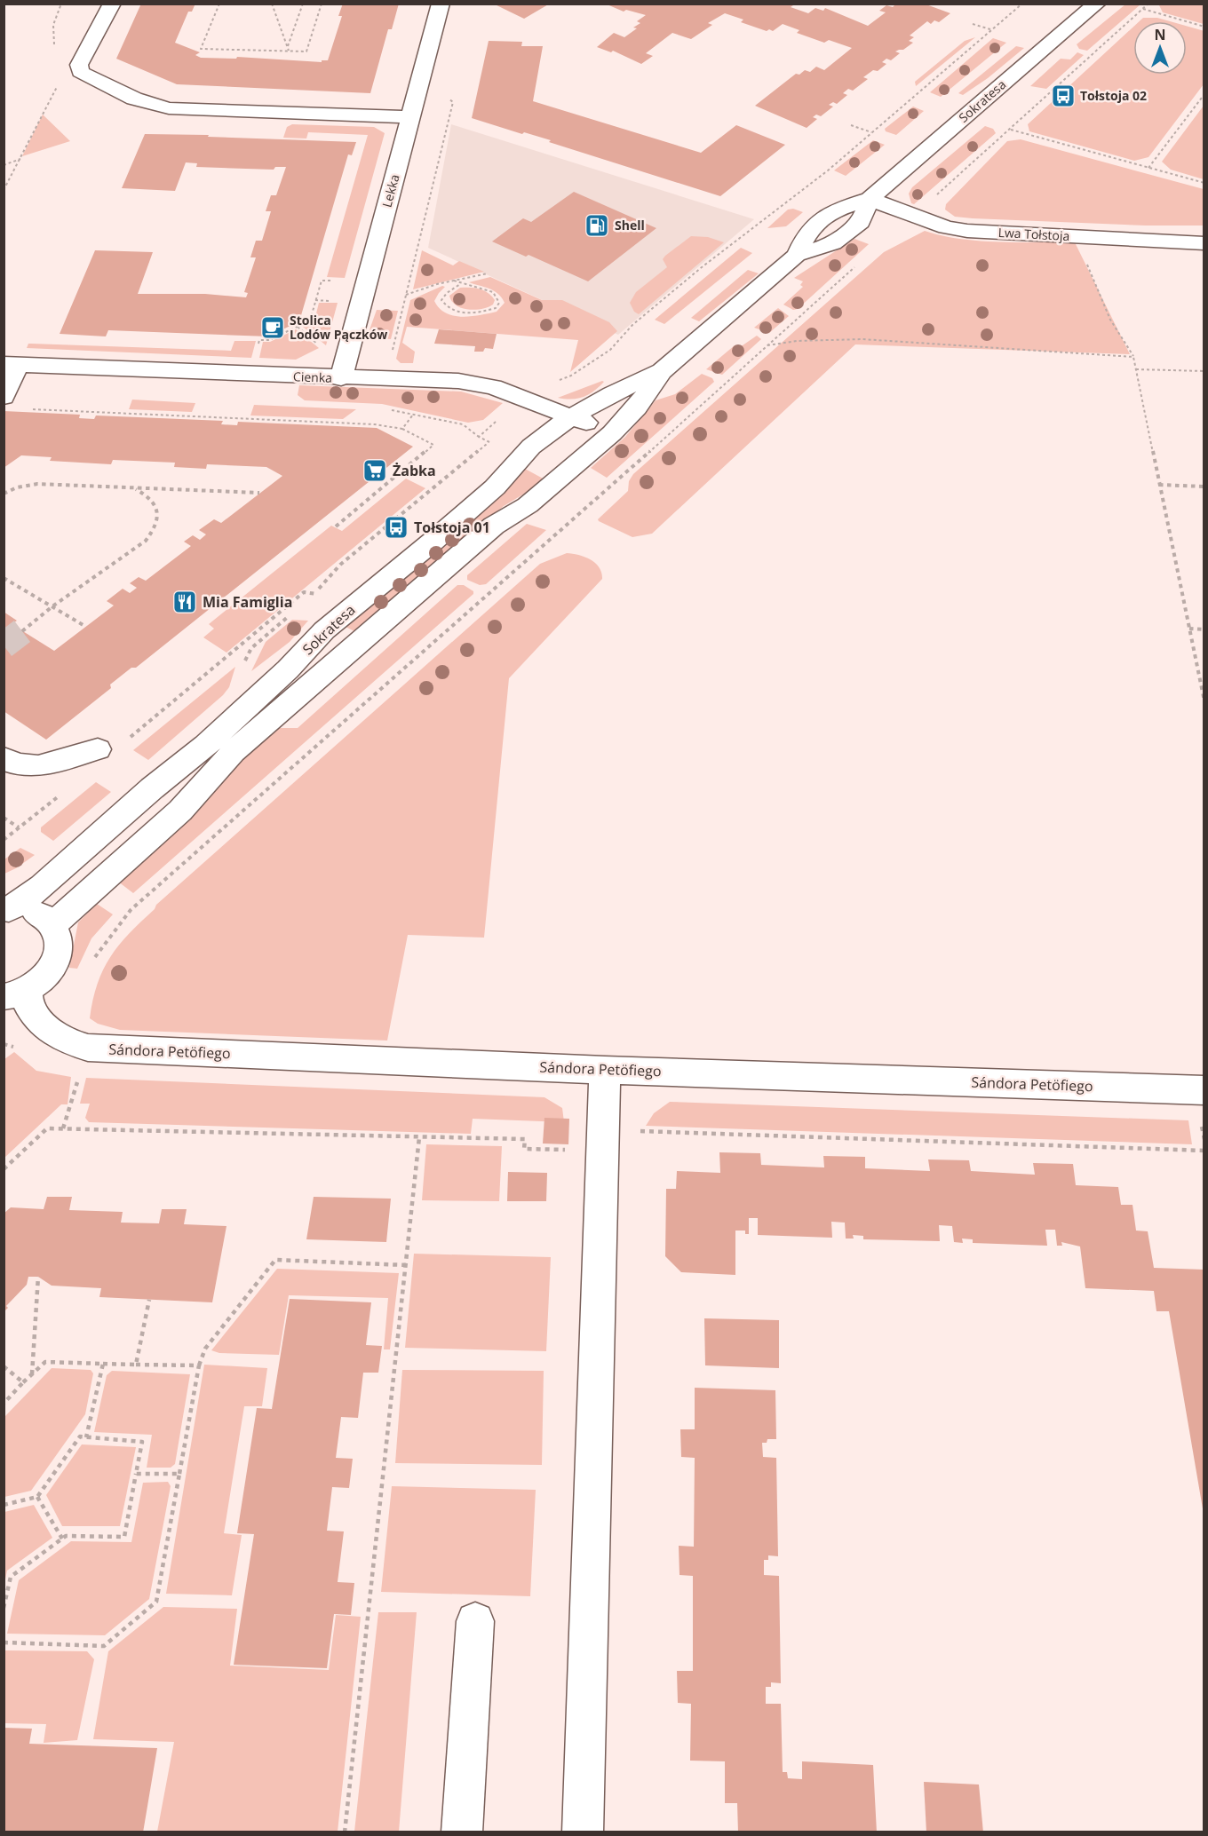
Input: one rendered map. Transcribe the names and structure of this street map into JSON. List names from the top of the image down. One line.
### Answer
{"streets":{"street":["Sokratesa","Lekka","Lwa Tołstoja","Cienka","Sándora Petöfiego"]},"crossings":[["Sokratesa","Lwa Tołstoja"],["Sokratesa","Cienka"],["Lekka","Cienka"]],"places":{"bus stop":["Tołstoja 02","Tołstoja 01"],"fuel station":["Shell"],"cafe":["Stolica Lodów Pączków"],"supermarket":["Żabka"],"restaurant":["Mia Famiglia"]},"north":"top"}
